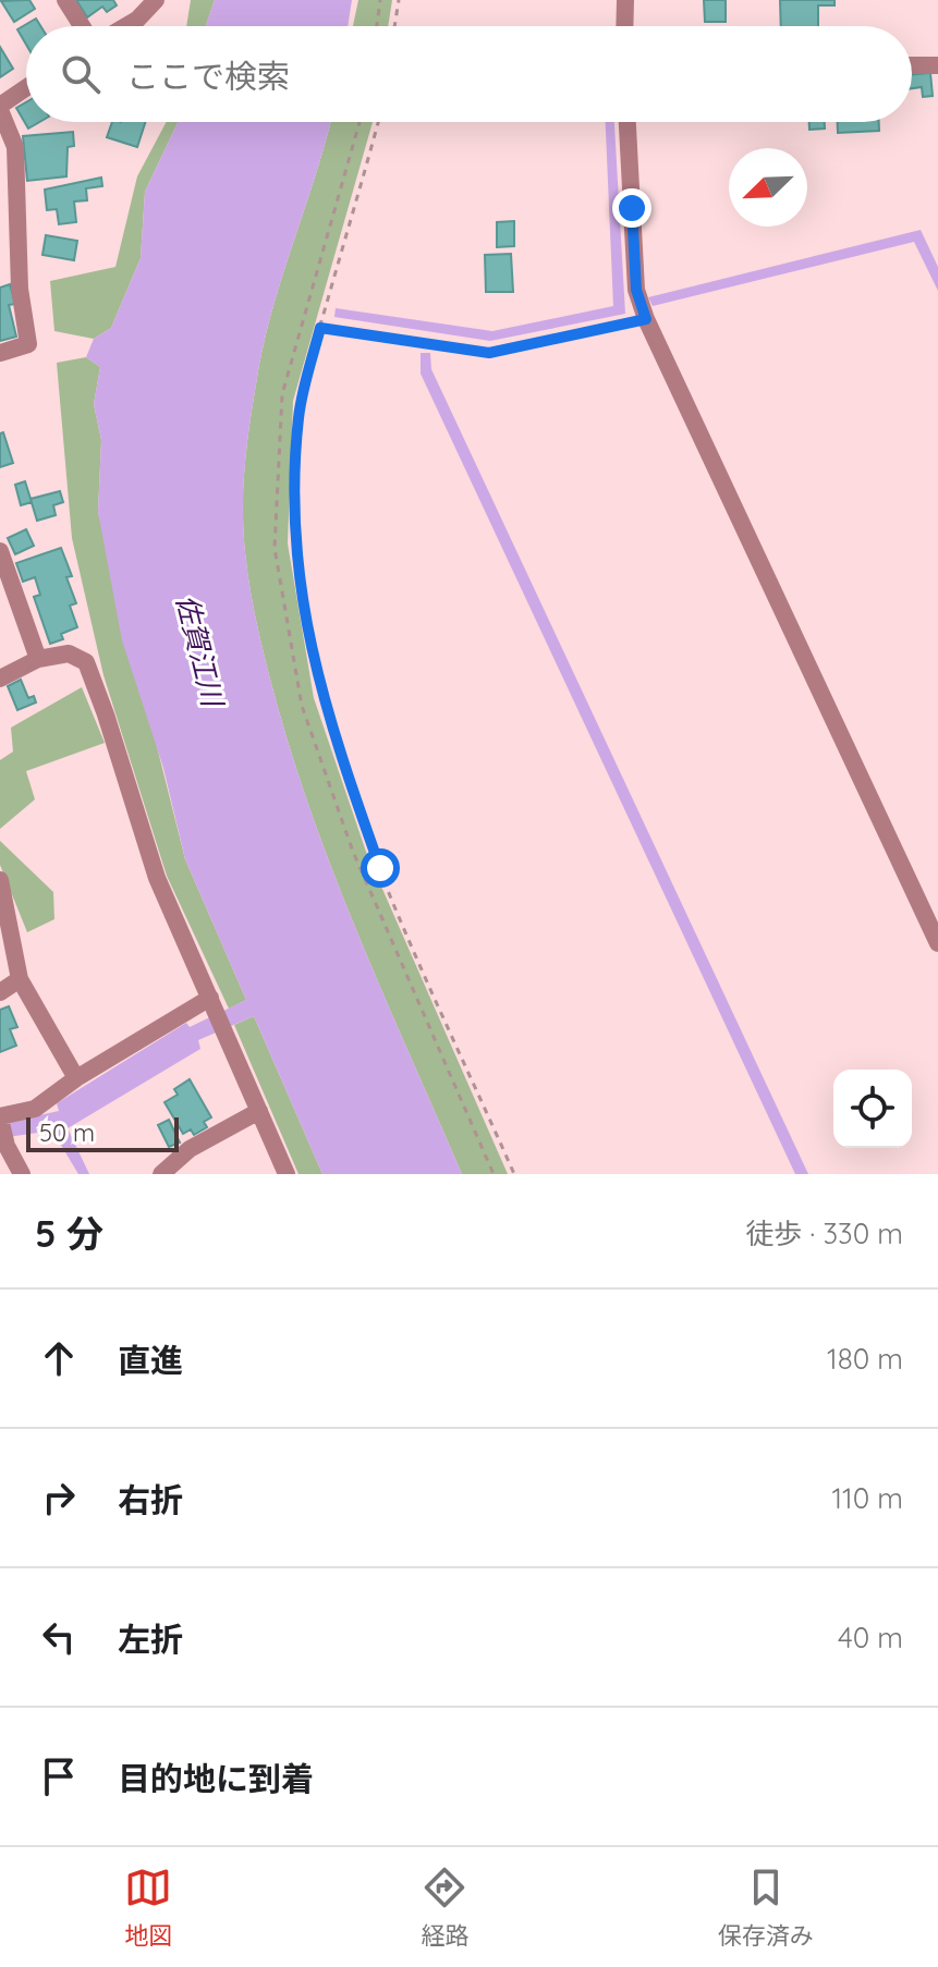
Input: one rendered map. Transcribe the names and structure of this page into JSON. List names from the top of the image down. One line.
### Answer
{"water":["佐賀江川"],"scale_bar":"50 m","north":"bottom left","page":{"search":"ここで検索","scale":"50 m","heading":["5 分","徒歩 · 330 m"],"list":[["直進","180 m"],["右折","110 m"],["左折","40 m"],"目的地に到着"],"nav":["地図","経路","保存済み"]}}
